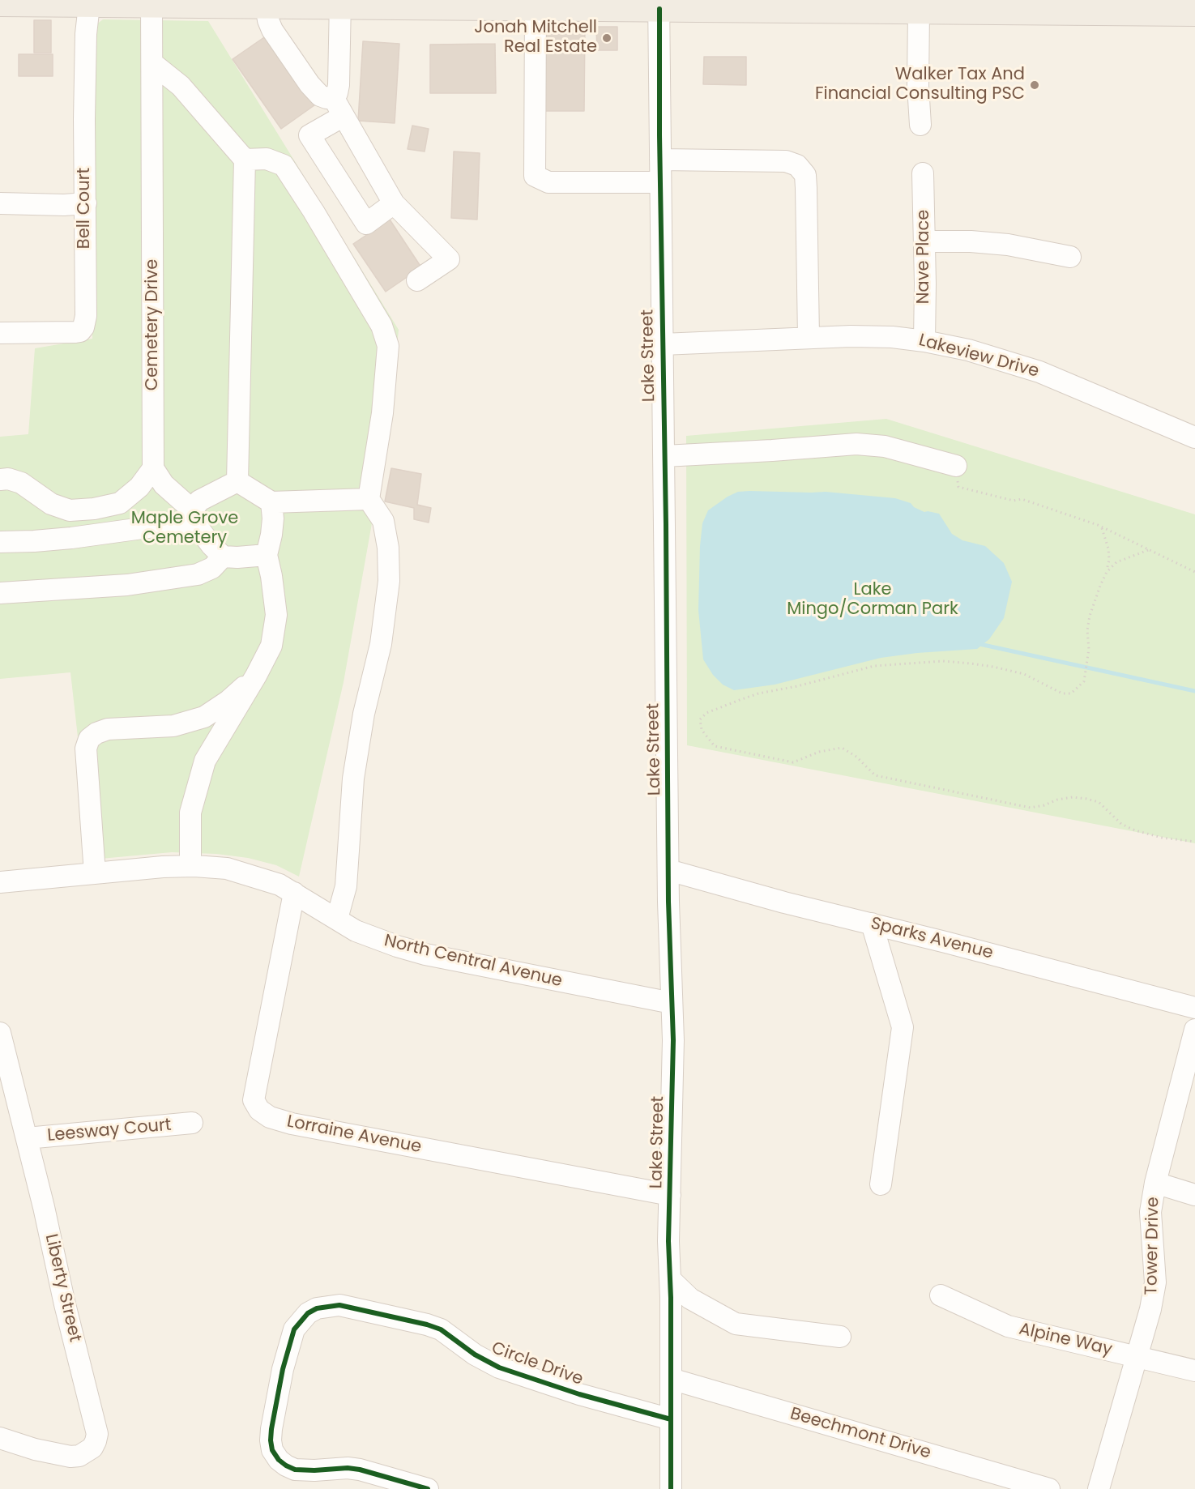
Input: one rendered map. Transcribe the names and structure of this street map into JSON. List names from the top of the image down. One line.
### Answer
{"streets":{"street":["Bell Court","Nave Place","Cemetery Drive","Lake Street","Lakeview Drive","Sparks Avenue","North Central Avenue","Leesway Court","Lorraine Avenue","Tower Drive","Liberty Street","Alpine Way","Circle Drive","Beechmont Drive"]},"crossings":[["Nave Place","Lakeview Drive"],["Lake Street","Lakeview Drive"],["Lake Street","Sparks Avenue"],["Lake Street","North Central Avenue"],["Lake Street","Lorraine Avenue"],["Lake Street","Circle Drive"],["Lake Street","Beechmont Drive"],["North Central Avenue","Lorraine Avenue"],["Leesway Court","Liberty Street"],["Tower Drive","Alpine Way"]],"parks":["Maple Grove Cemetery","Lake Mingo/Corman Park"],"places":["Jonah Mitchell Real Estate","Walker Tax And Financial Consulting PSC"]}
